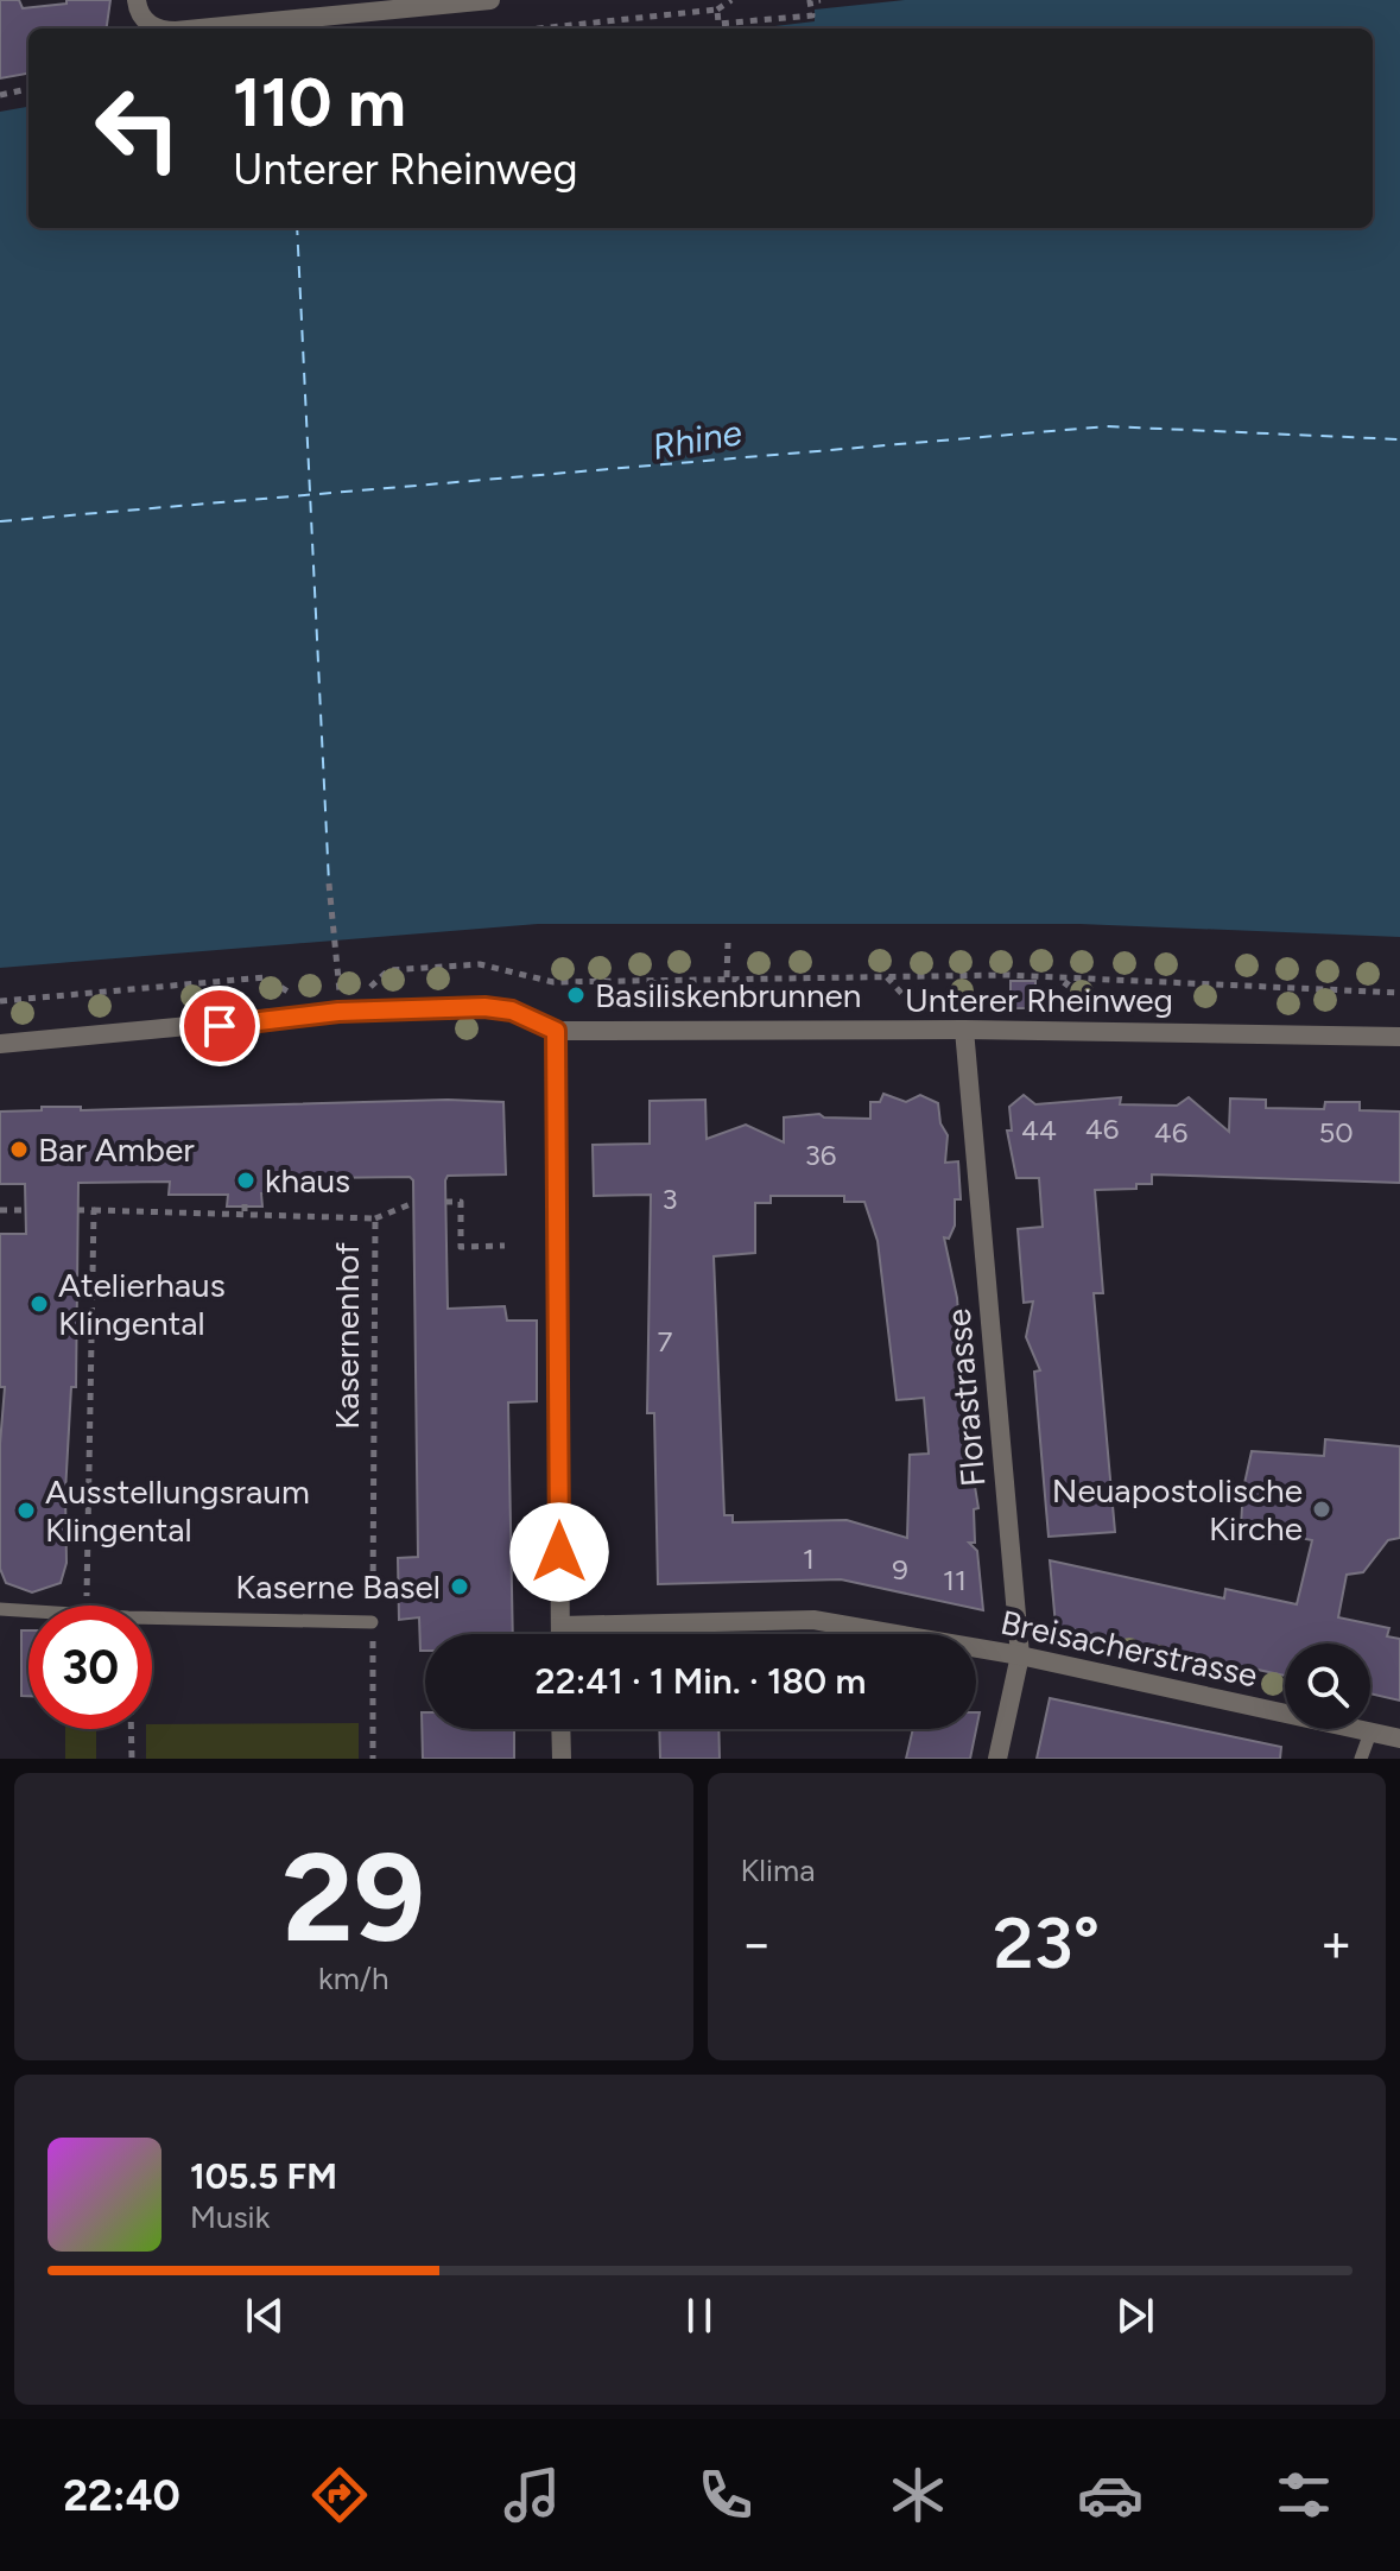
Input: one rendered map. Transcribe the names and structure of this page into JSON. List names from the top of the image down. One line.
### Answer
{"streets":{"street":["Unterer Rheinweg","Florastrasse","Breisacherstrasse"],"path":["Kasernenhof"]},"crossings":[["Unterer Rheinweg","Florastrasse"],["Florastrasse","Breisacherstrasse"]],"water":["Rhine"],"places":["Basiliskenbrunnen","Bar Amber","khaus","Atelierhaus Klingental","Neuapostolische Kirche","Ausstellungsraum Klingental","Kaserne Basel"],"house_numbers":["46","44","46","50","36","3","7","1","9","11"],"page":{"turn":["110 m","Unterer Rheinweg"],"limit":"30","trip":"22:41 · 1 Min. · 180 m","tile":[["29","km/h"],"Klima"],"heat":["−","23°","+"],"song":["105.5 FM","Musik"],"tabs":"22:40"}}
